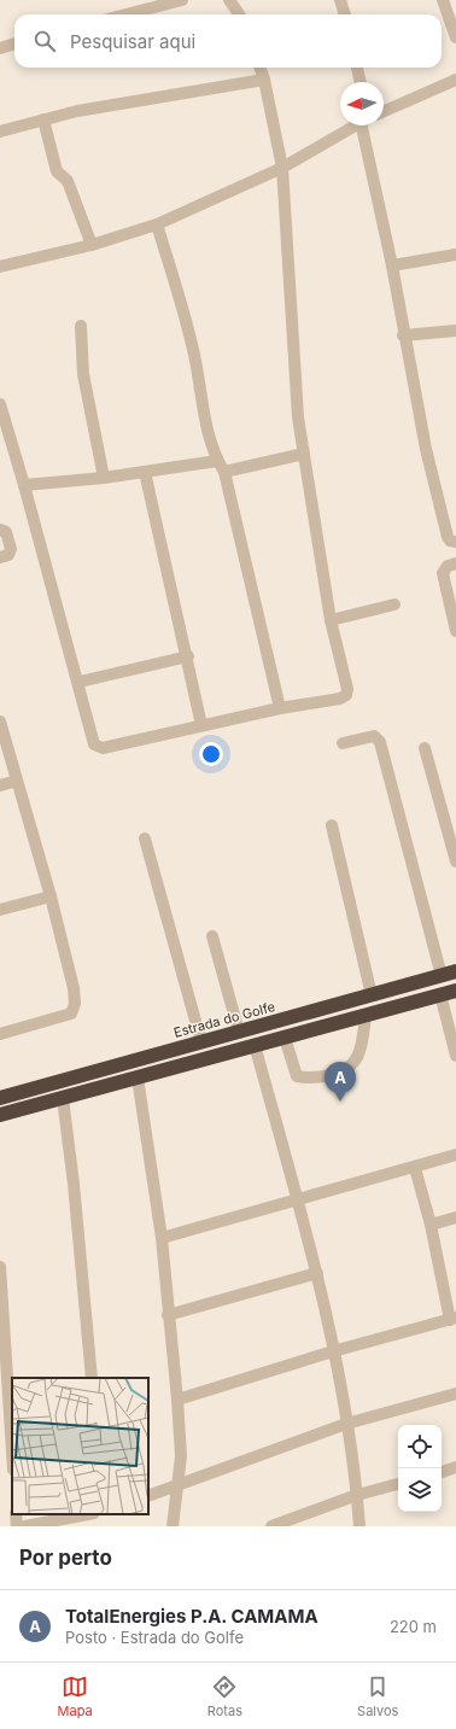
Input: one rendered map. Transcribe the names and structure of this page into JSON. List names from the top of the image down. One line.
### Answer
{"streets":{"highway":["Estrada do Golfe"]},"north":"left","page":{"search":"Pesquisar aqui","pins":"A","heading":"Por perto","list":[{"mark":"A","name":"TotalEnergies P.A. CAMAMA","note":"Posto · Estrada do Golfe","value":"220 m"}],"nav":["Mapa","Rotas","Salvos"]}}
